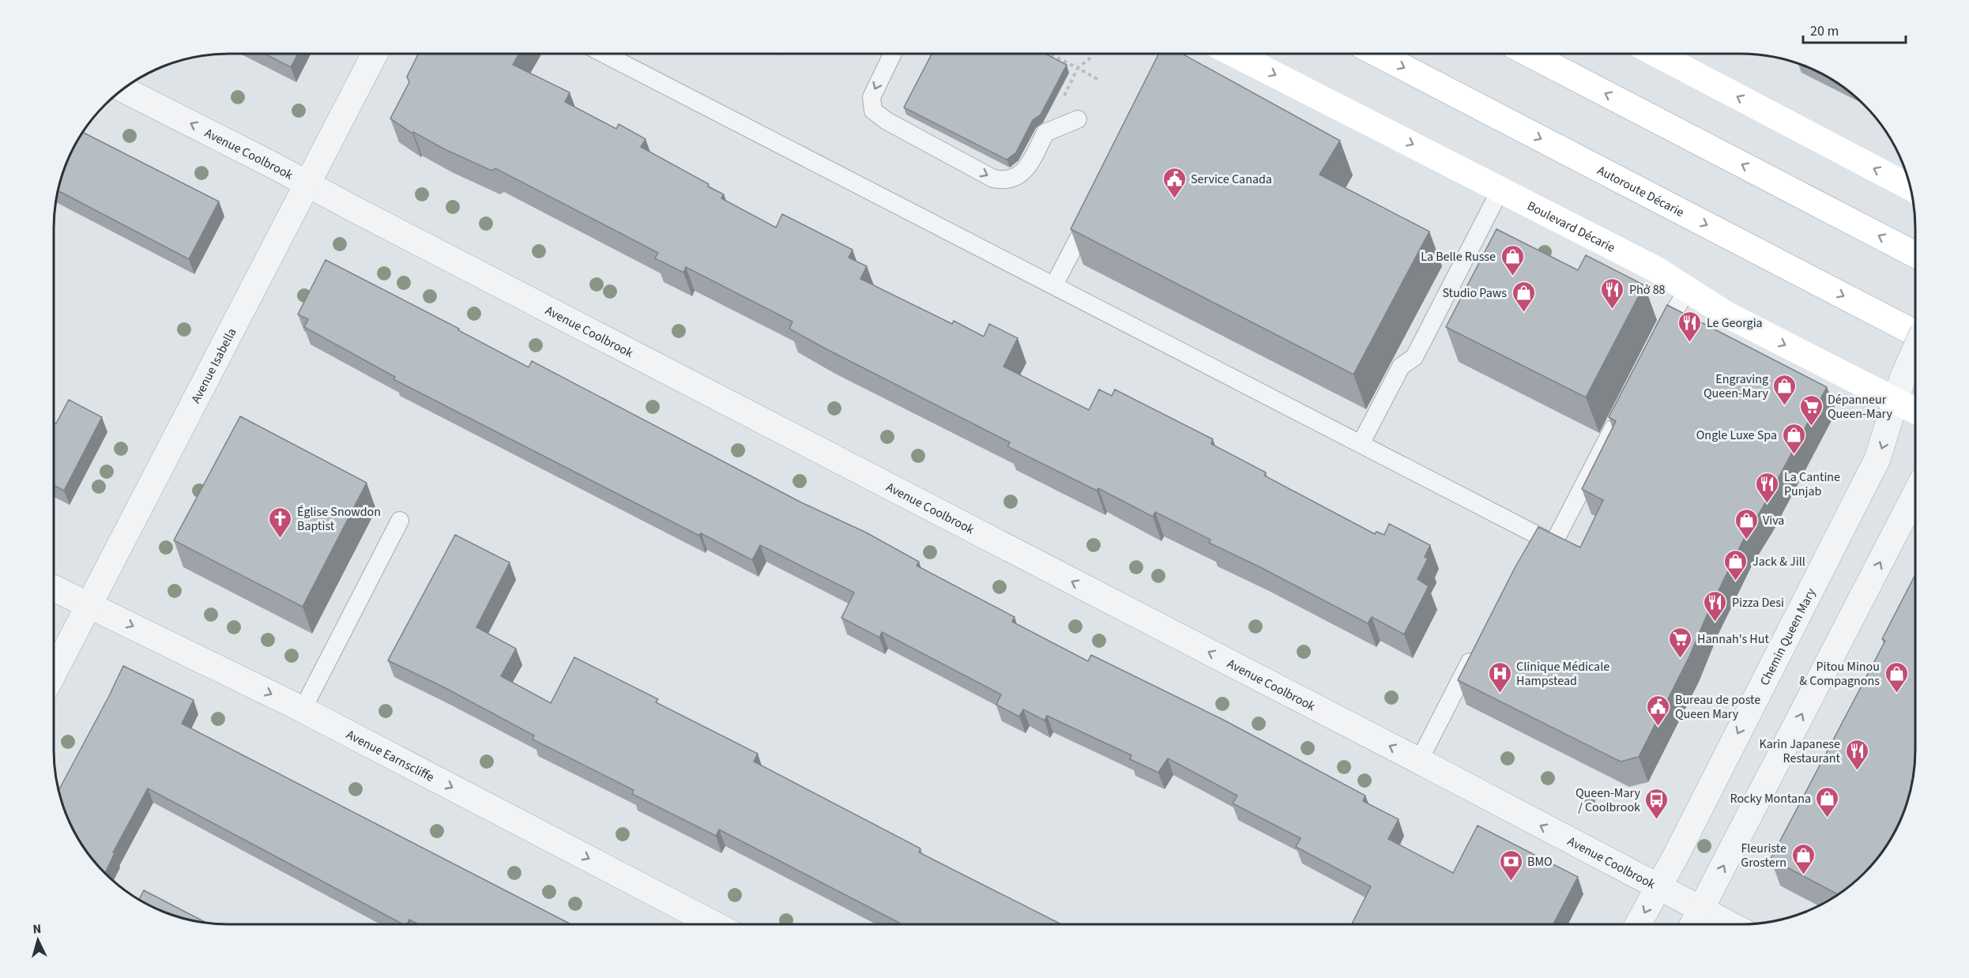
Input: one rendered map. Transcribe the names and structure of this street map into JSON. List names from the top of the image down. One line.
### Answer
{"streets":{"main road":["Autoroute Décarie","Boulevard Décarie"],"street":["Avenue Coolbrook","Avenue Isabella","Chemin Queen Mary","Avenue Earnscliffe"]},"crossings":[["Avenue Coolbrook","Avenue Isabella"],["Avenue Coolbrook","Chemin Queen Mary"],["Boulevard Décarie","Chemin Queen Mary"],["Avenue Isabella","Avenue Earnscliffe"]],"one_way":["Avenue Coolbrook","Avenue Earnscliffe"],"places":{"public building":["Service Canada","Bureau de poste Queen Mary"],"shop":["La Belle Russe","Studio Paws","Engraving Queen-Mary","Ongle Luxe Spa","Viva","Jack & Jill","Pitou Minou & Compagnons","Rocky Montana","Fleuriste Grostern"],"restaurant":["Phở 88","Le Georgia","La Cantine Punjab","Pizza Desi","Karin Japanese Restaurant"],"supermarket":["Dépanneur Queen-Mary","Hannah's Hut"],"church":["Église Snowdon Baptist"],"hospital":["Clinique Médicale Hampstead"],"bus stop":["Queen-Mary / Coolbrook"],"bank":["BMO"]},"scale_bar":"20 m","north":"top"}
